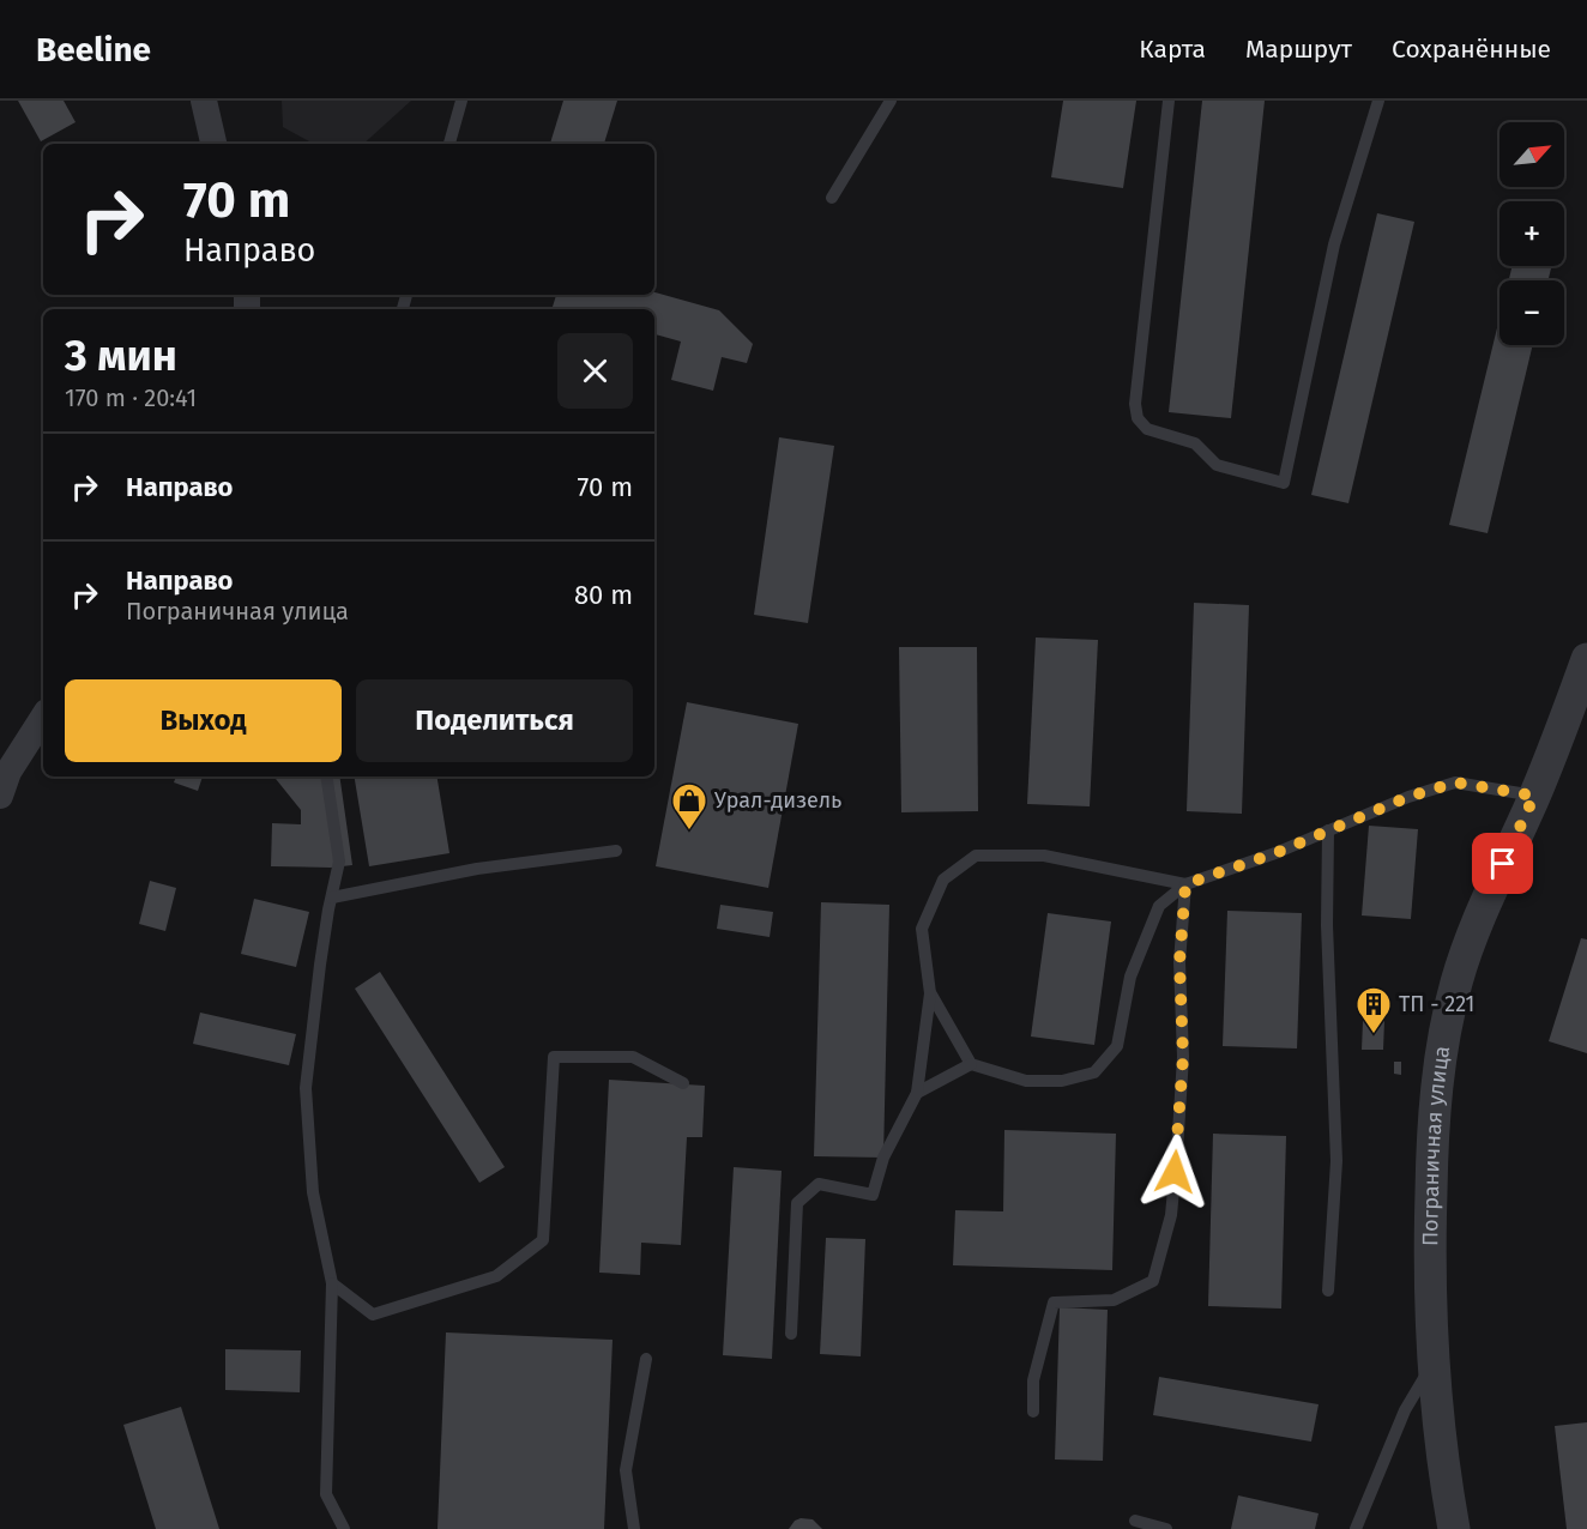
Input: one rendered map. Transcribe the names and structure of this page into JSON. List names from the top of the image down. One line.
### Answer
{"streets":{"street":["Пограничная улица"]},"places":{"shop":["Урал-дизель"],"building":["ТП - 221"]},"north":"top right","page":{"header":"Beeline","nav":["Карта","Маршрут","Сохранённые"],"map_buttons":["+","−"],"turn":["70 m","Направо"],"heading":["3 мин","170 m · 20:41"],"list":[{"name":"Направо","value":"70 m"},{"name":"Направо","note":"Пограничная улица","value":"80 m"}],"buttons":["Выход","Поделиться"]}}
